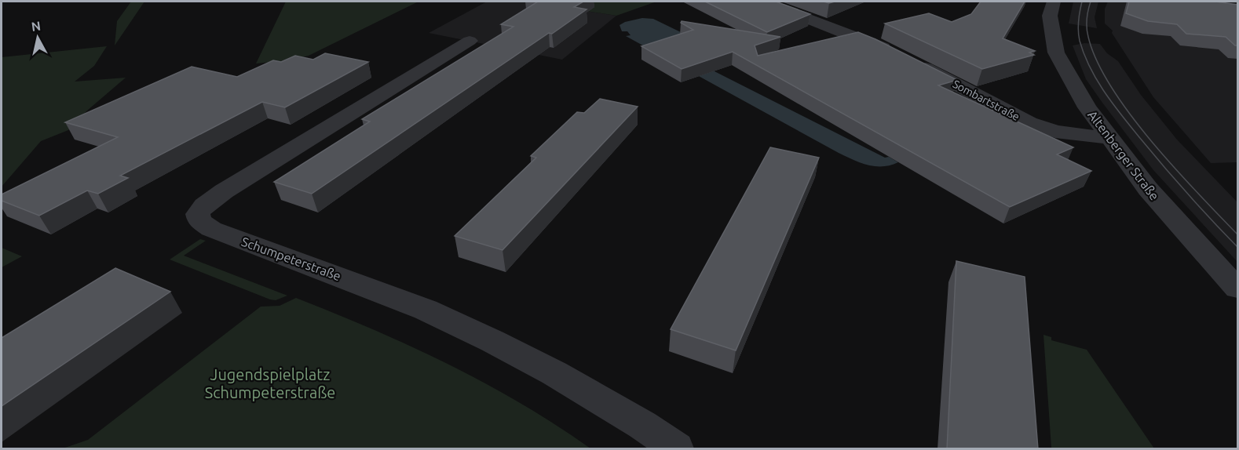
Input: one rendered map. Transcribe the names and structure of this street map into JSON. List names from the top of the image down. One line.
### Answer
{"streets":{"street":["Sombartstraße","Altenberger Straße","Schumpeterstraße"]},"crossings":[["Sombartstraße","Altenberger Straße"]],"parks":["Jugendspielplatz Schumpeterstraße"],"north":"top"}
